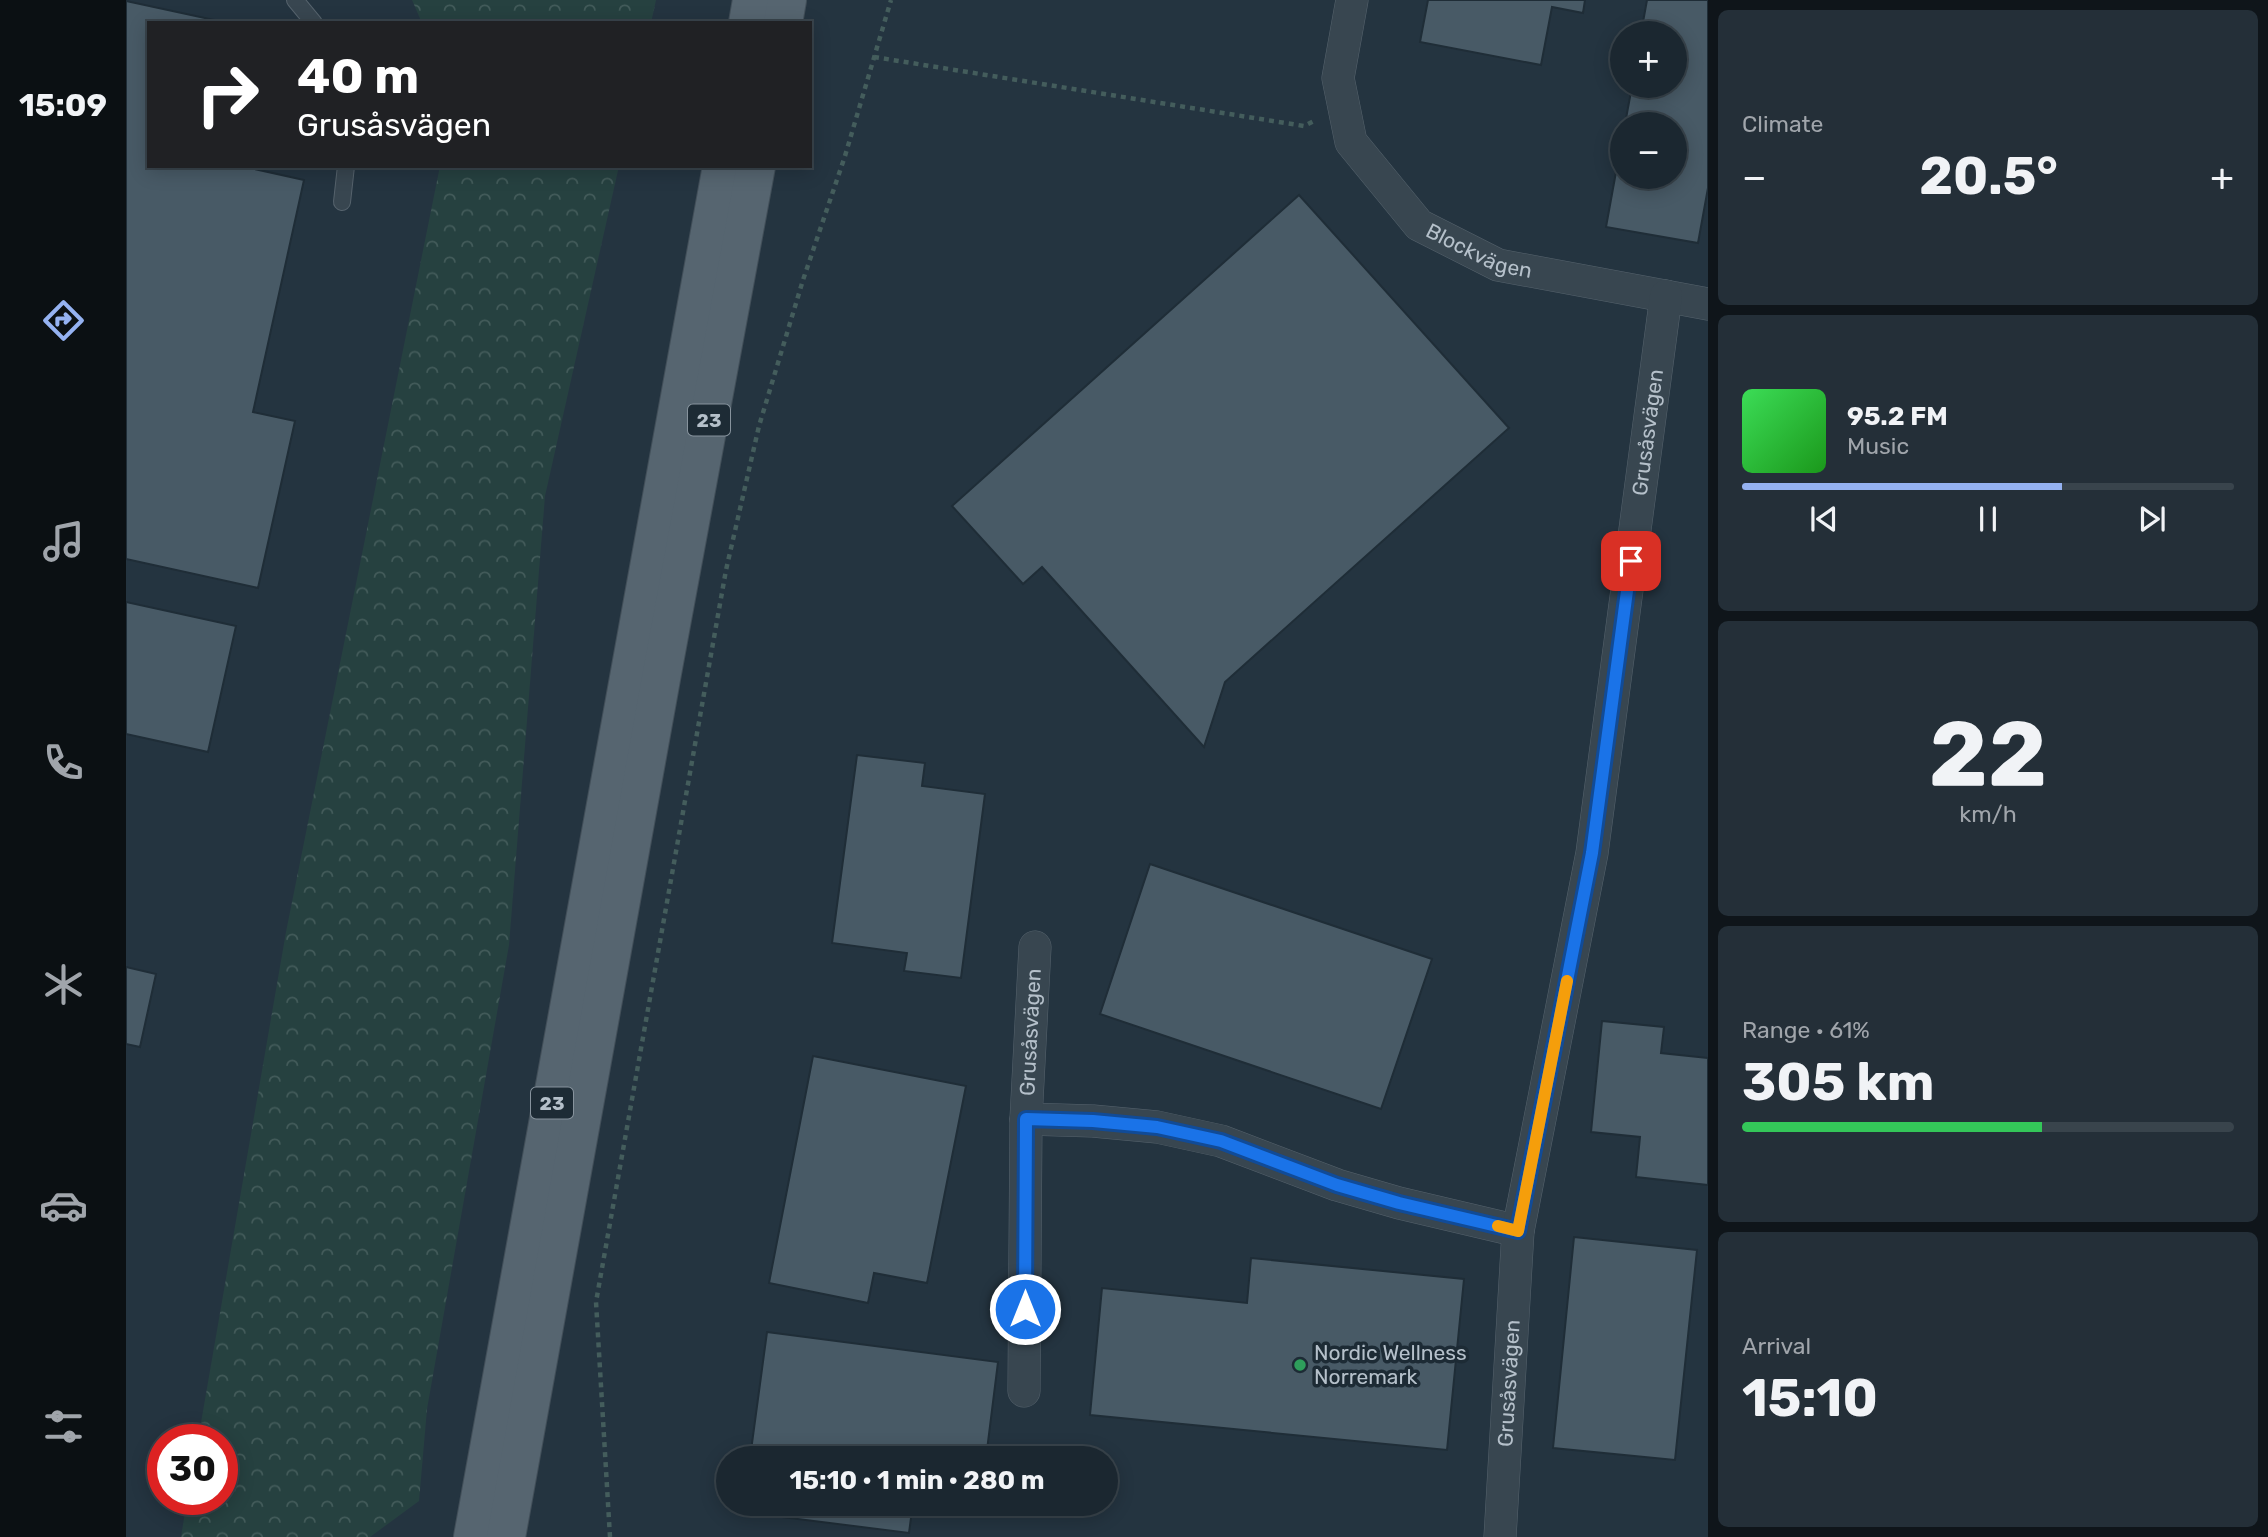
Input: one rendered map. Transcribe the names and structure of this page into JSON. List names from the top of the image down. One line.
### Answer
{"streets":{"main road":["23"],"street":["Blockvägen","Grusåsvägen"]},"crossings":[["Blockvägen","Grusåsvägen"]],"places":["Nordic Wellness Norremark"],"page":{"tabs":"15:09","tile":["Climate",["22","km/h"],["Range · 61%","305 km"],["Arrival","15:10"]],"map_buttons":["+","−"],"turn":["40 m","Grusåsvägen"],"heat":["−","20.5°","+"],"song":["95.2 FM","Music"],"limit":"30","trip":"15:10 · 1 min · 280 m"}}
